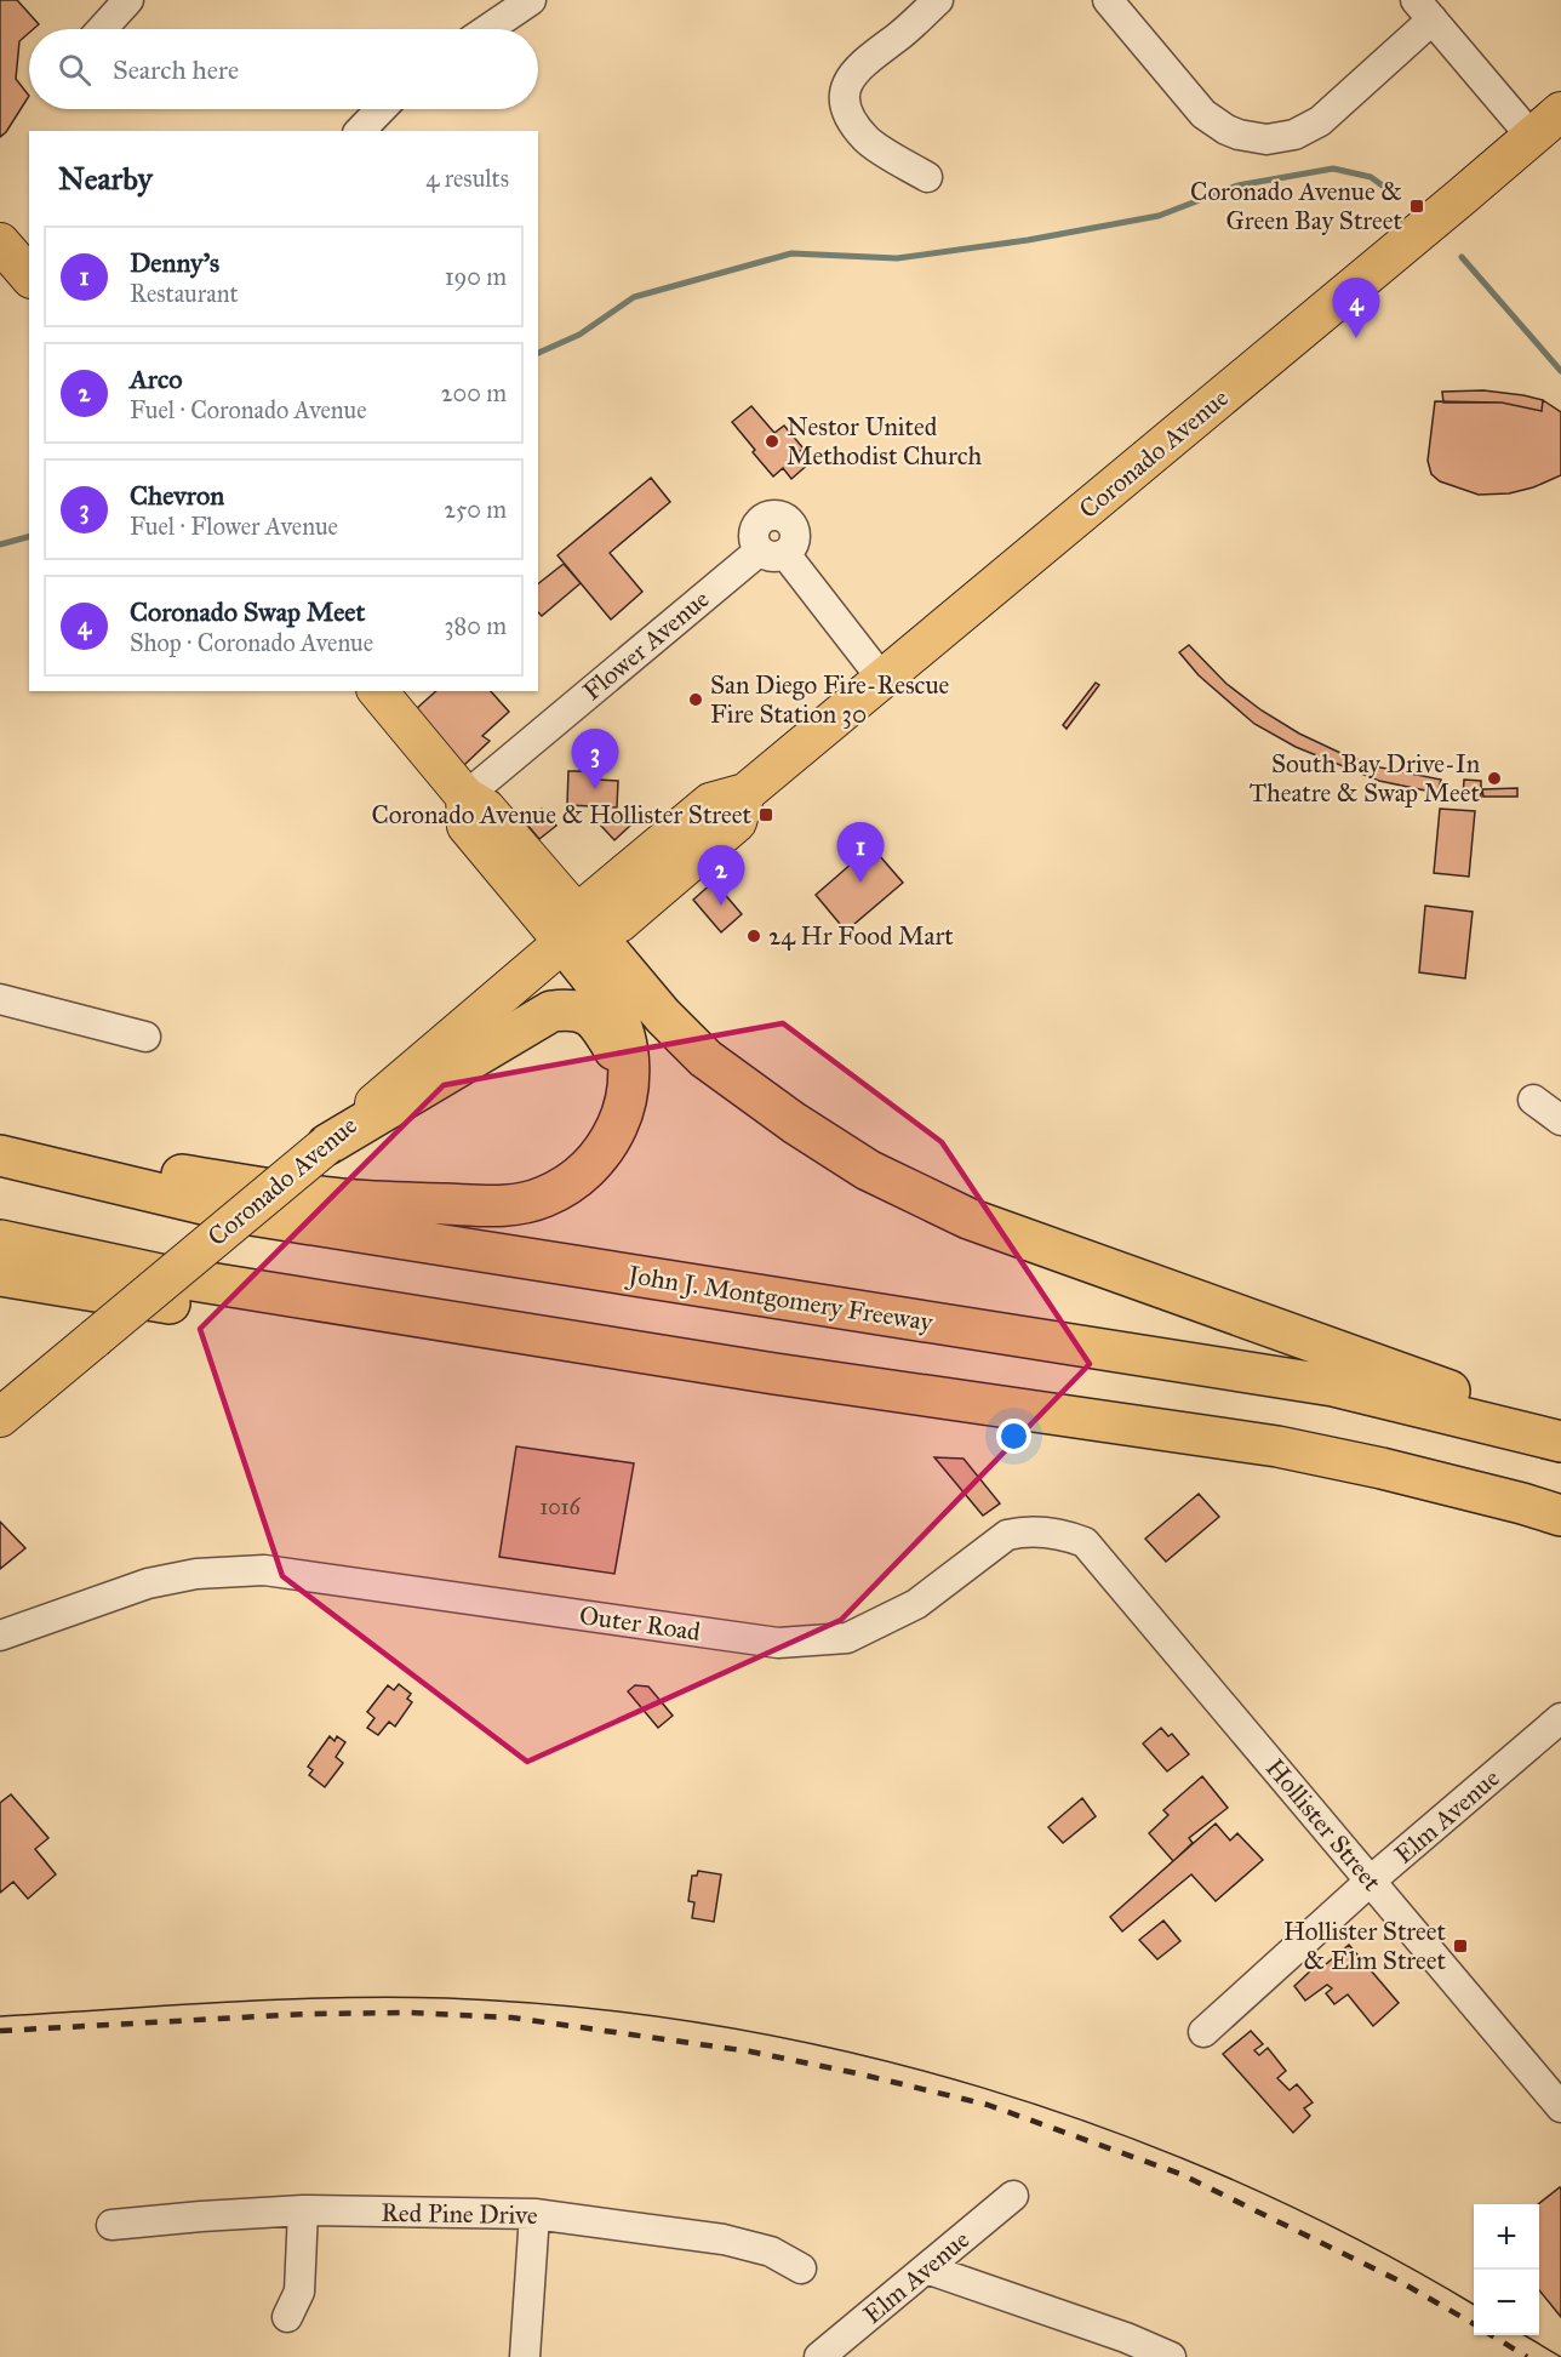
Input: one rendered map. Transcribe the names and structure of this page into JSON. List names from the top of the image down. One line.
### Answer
{"streets":{"highway":["John J. Montgomery Freeway"],"main road":["Coronado Avenue"],"street":["Flower Avenue","Outer Road","Elm Avenue","Hollister Street","Red Pine Drive"]},"crossings":[["Coronado Avenue","Flower Avenue"],["Outer Road","Hollister Street"],["Elm Avenue","Hollister Street"]],"places":{"transit":["Coronado Avenue & Green Bay Street","Coronado Avenue & Hollister Street","Hollister Street & Elm Street"],"other":["Nestor United Methodist Church","San Diego Fire-Rescue Fire Station 30","South Bay Drive-In Theatre & Swap Meet","24 Hr Food Mart"]},"house_numbers":["1016"],"page":{"search":"Search here","heading":["Nearby","4 results"],"list":[{"mark":"1","name":"Denny's","note":"Restaurant","value":"190 m"},{"mark":"2","name":"Arco","note":"Fuel · Coronado Avenue","value":"200 m"},{"mark":"3","name":"Chevron","note":"Fuel · Flower Avenue","value":"250 m"},{"mark":"4","name":"Coronado Swap Meet","note":"Shop · Coronado Avenue","value":"380 m"}],"pins":["4","3","1","2"],"map_buttons":["+","−"]}}
